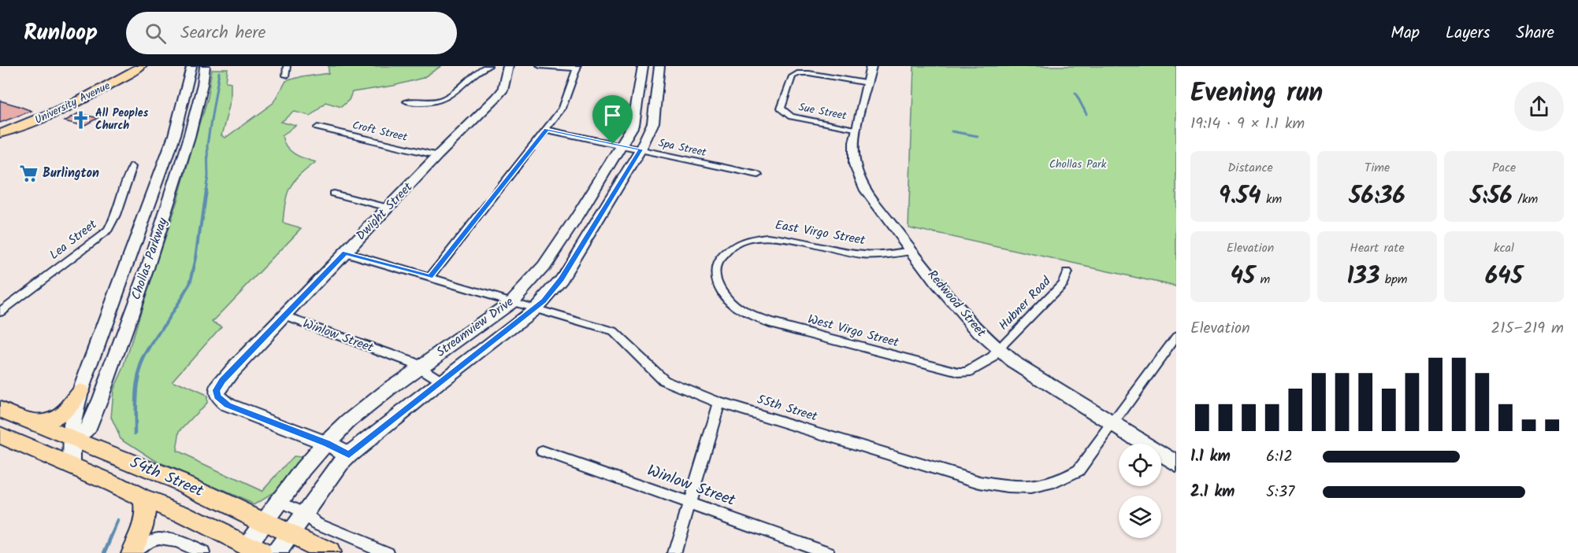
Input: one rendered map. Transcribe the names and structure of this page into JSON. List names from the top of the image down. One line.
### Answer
{"streets":{"main road":["University Avenue","Dwight Street","Chollas Parkway","Redwood Street","Streamview Drive","54th Street"],"street":["Sue Street","Croft Street","Spa Street","East Virgo Street","Lea Street","Hubner Road","West Virgo Street","Winlow Street","55th Street"]},"crossings":[["Sue Street","Redwood Street"],["Croft Street","Dwight Street"],["Spa Street","Streamview Drive"],["Dwight Street","Streamview Drive"],["Dwight Street","Winlow Street"],["Dwight Street","55th Street"],["East Virgo Street","Redwood Street"],["East Virgo Street","West Virgo Street"],["Chollas Parkway","54th Street"],["Redwood Street","Hubner Road"],["Redwood Street","West Virgo Street"],["Redwood Street","55th Street"],["Hubner Road","West Virgo Street"],["Streamview Drive","Winlow Street"],["Streamview Drive","55th Street"],["Streamview Drive","54th Street"]],"parks":["Chollas Park"],"places":{"church":["All Peoples Church"],"supermarket":["Burlington"]},"page":{"header":"Runloop","search":"Search here","nav":["Map","Layers","Share"],"heading":["Evening run","19:14 · 9 × 1.1 km"],"stats":[["Distance","9.54 km"],["Time","56:36"],["Pace","5:56 /km"],["Elevation","45 m"],["Heart rate","133 bpm"],["kcal","645"]],"chart":["Elevation","215–219 m"],"list":[{"name":"1.1 km","note":"6:12"},{"name":"2.1 km","note":"5:37"}]}}
